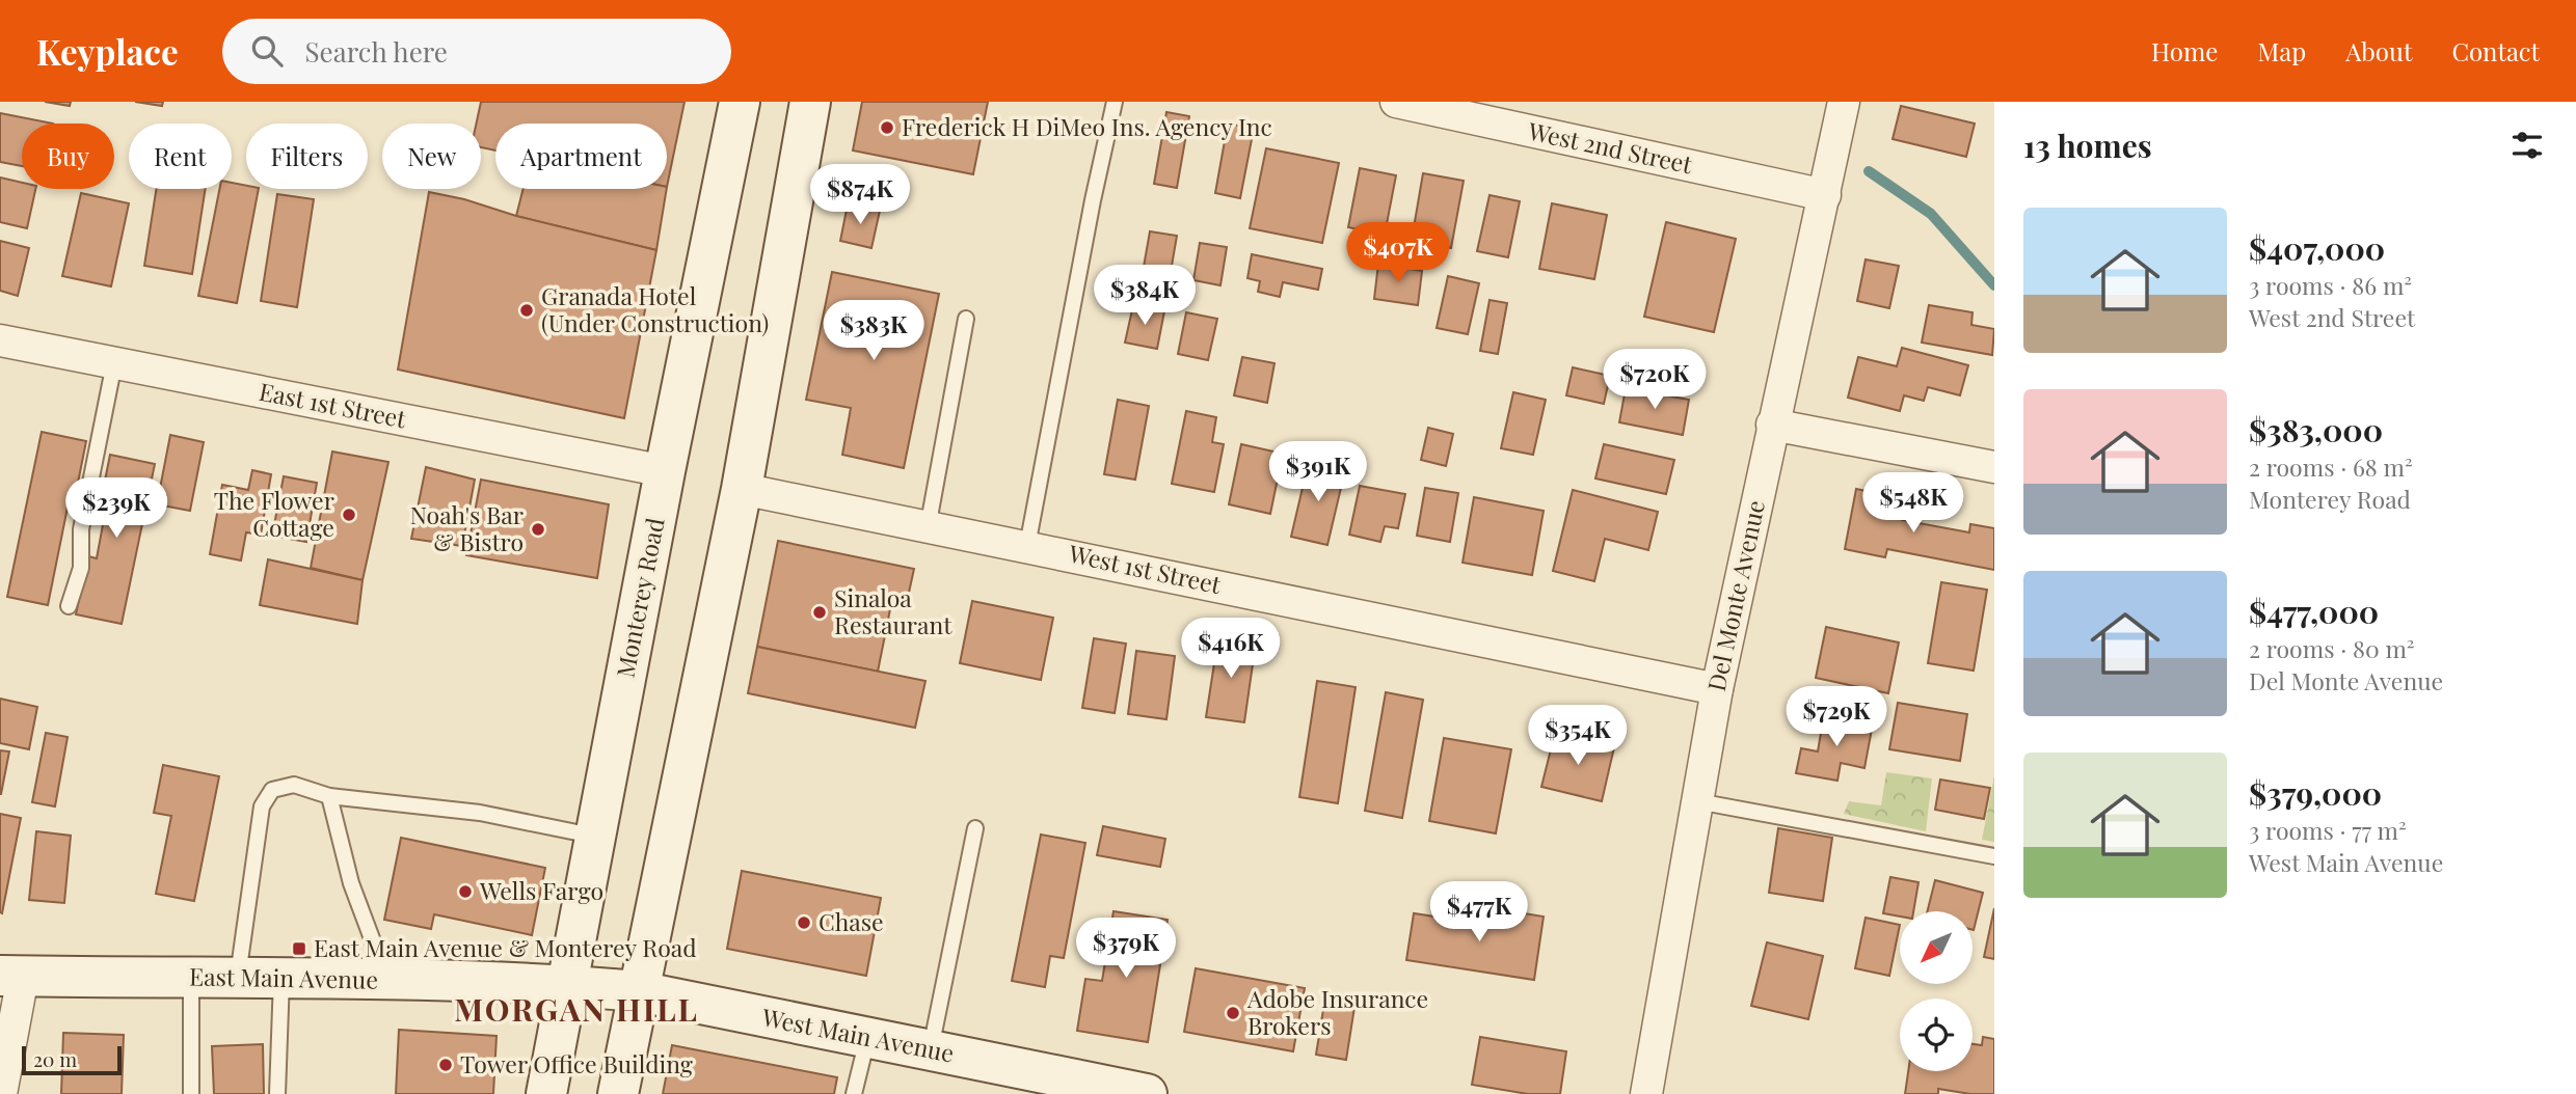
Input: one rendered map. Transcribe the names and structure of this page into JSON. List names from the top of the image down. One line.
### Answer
{"streets":{"main road":["Monterey Road","East Main Avenue","West Main Avenue"],"street":["West 2nd Street","East 1st Street","West 1st Street","Del Monte Avenue"]},"crossings":[["West 2nd Street","Del Monte Avenue"],["East 1st Street","Monterey Road"],["West 1st Street","Del Monte Avenue"],["Monterey Road","East Main Avenue"],["Monterey Road","West Main Avenue"],["East Main Avenue","West Main Avenue"]],"districts":["MORGAN HILL"],"places":{"other":["Frederick H DiMeo Ins. Agency Inc","Granada Hotel (Under Construction)","The Flower Cottage","Noah's Bar & Bistro","Sinaloa Restaurant","Wells Fargo","Chase","Adobe Insurance Brokers","Tower Office Building"],"transit":["East Main Avenue & Monterey Road"]},"scale_bar":"20 m","north":"bottom left","page":{"header":"Keyplace","search":"Search here","nav":["Home","Map","About","Contact"],"heading":"13 homes","chip":["Buy","Rent","Filters","New","Apartment"],"price":["$874K","$407K","$384K","$383K","$720K","$391K","$548K","$239K","$416K","$729K","$354K","$477K","$379K"],"list":[{"name":"$407,000","note":"3 rooms · 86 m² · West 2nd Street"},{"name":"$383,000","note":"2 rooms · 68 m² · Monterey Road"},{"name":"$477,000","note":"2 rooms · 80 m² · Del Monte Avenue"},{"name":"$379,000","note":"3 rooms · 77 m² · West Main Avenue"}],"scale":"20 m"}}
